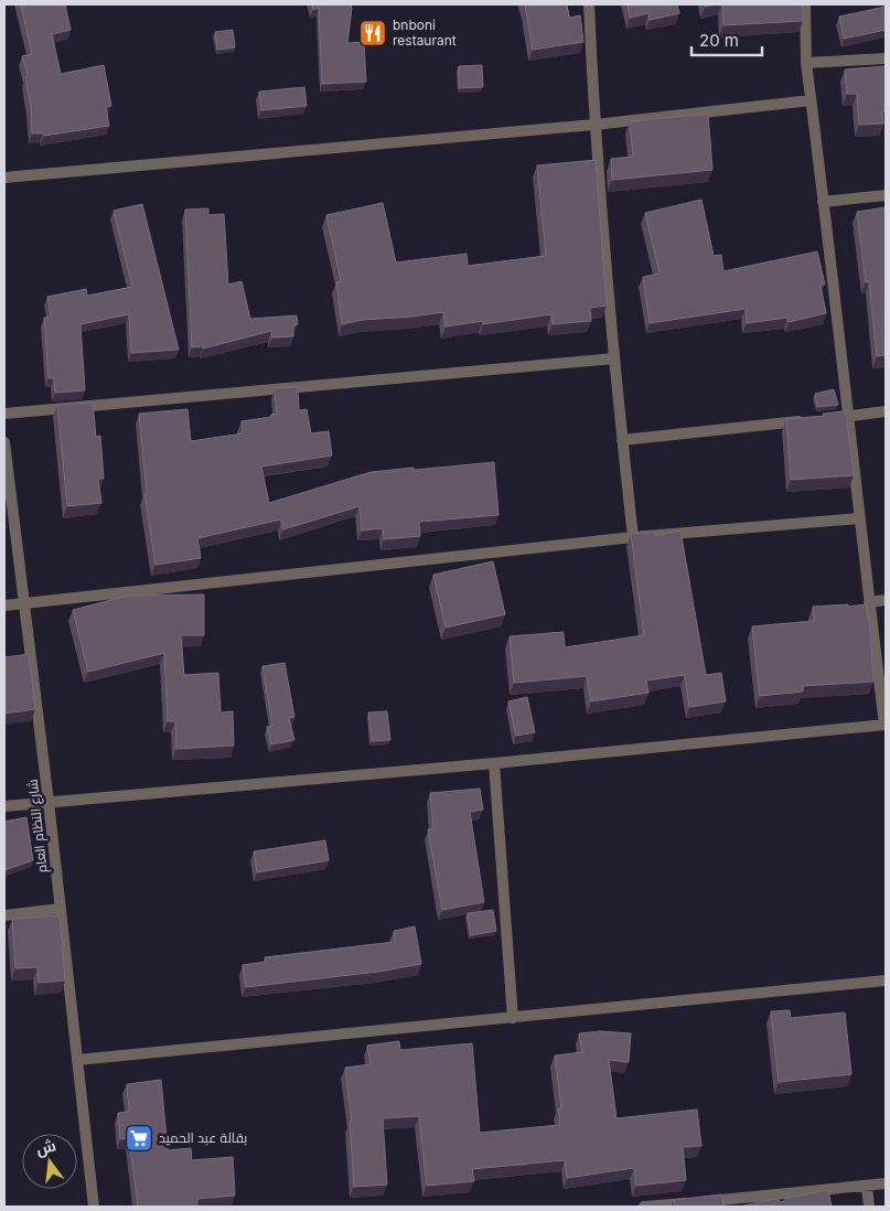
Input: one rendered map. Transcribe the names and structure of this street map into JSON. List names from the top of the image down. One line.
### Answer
{"streets":{"street":["شارع النظام العام"]},"places":{"restaurant":["bnboni restaurant"],"supermarket":["بقالة عبد الحميد"]},"scale_bar":"20 m","north":"top"}
